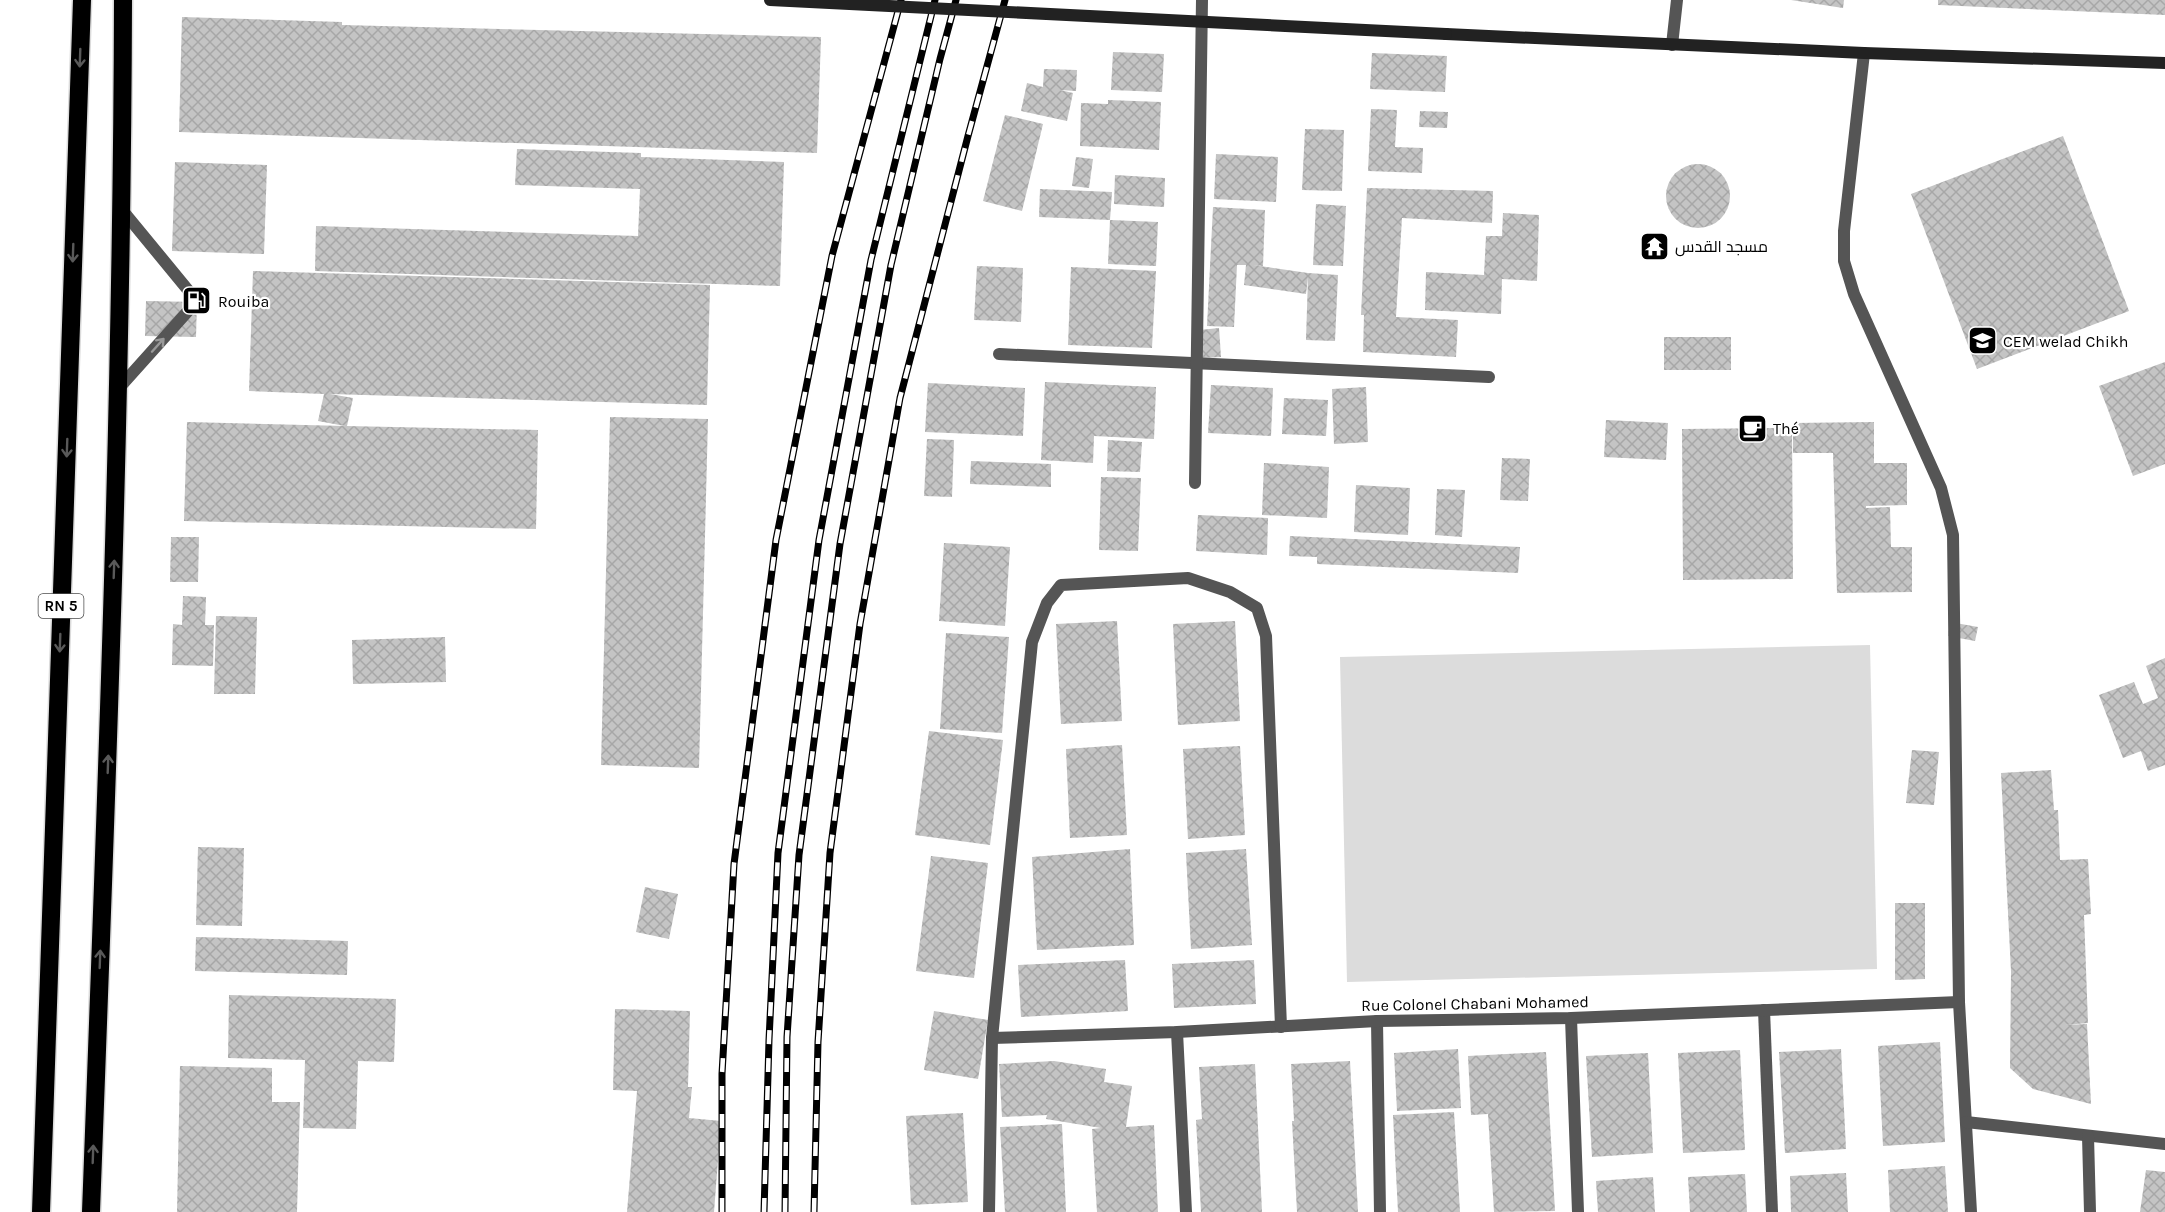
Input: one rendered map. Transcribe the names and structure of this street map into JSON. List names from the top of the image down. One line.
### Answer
{"streets":{"highway":["RN 5"],"street":["Rue Colonel Chabani Mohamed"]},"places":{"temple":["مسجد القدس"],"fuel station":["Rouiba"],"school or university":["CEM welad Chikh"],"cafe":["Thé"]}}
